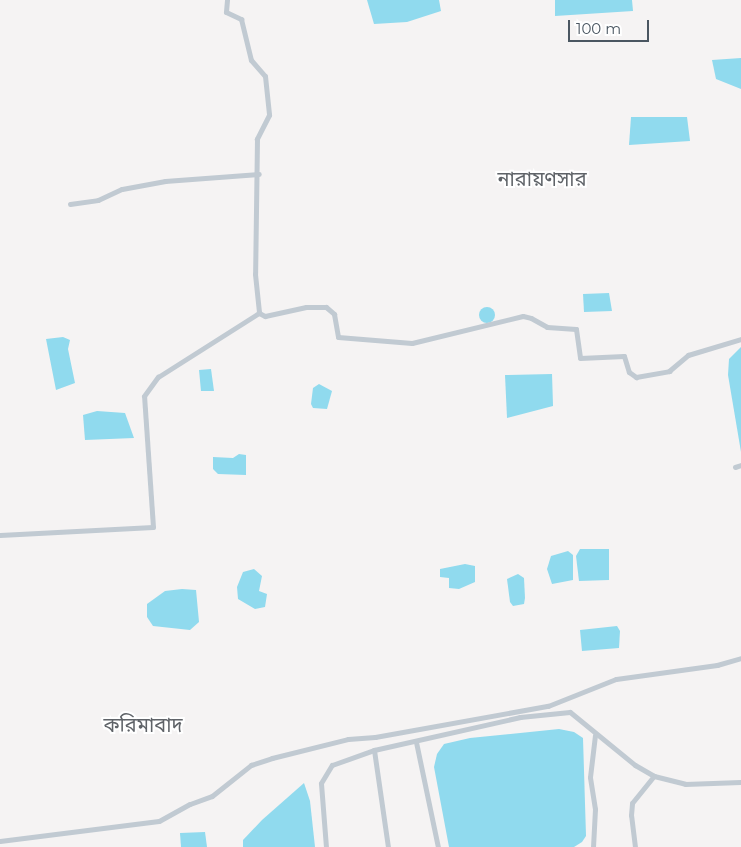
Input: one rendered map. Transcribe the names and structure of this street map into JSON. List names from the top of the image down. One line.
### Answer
{"districts":["নারায়ণসার","করিমাবাদ"],"scale_bar":"100 m"}
